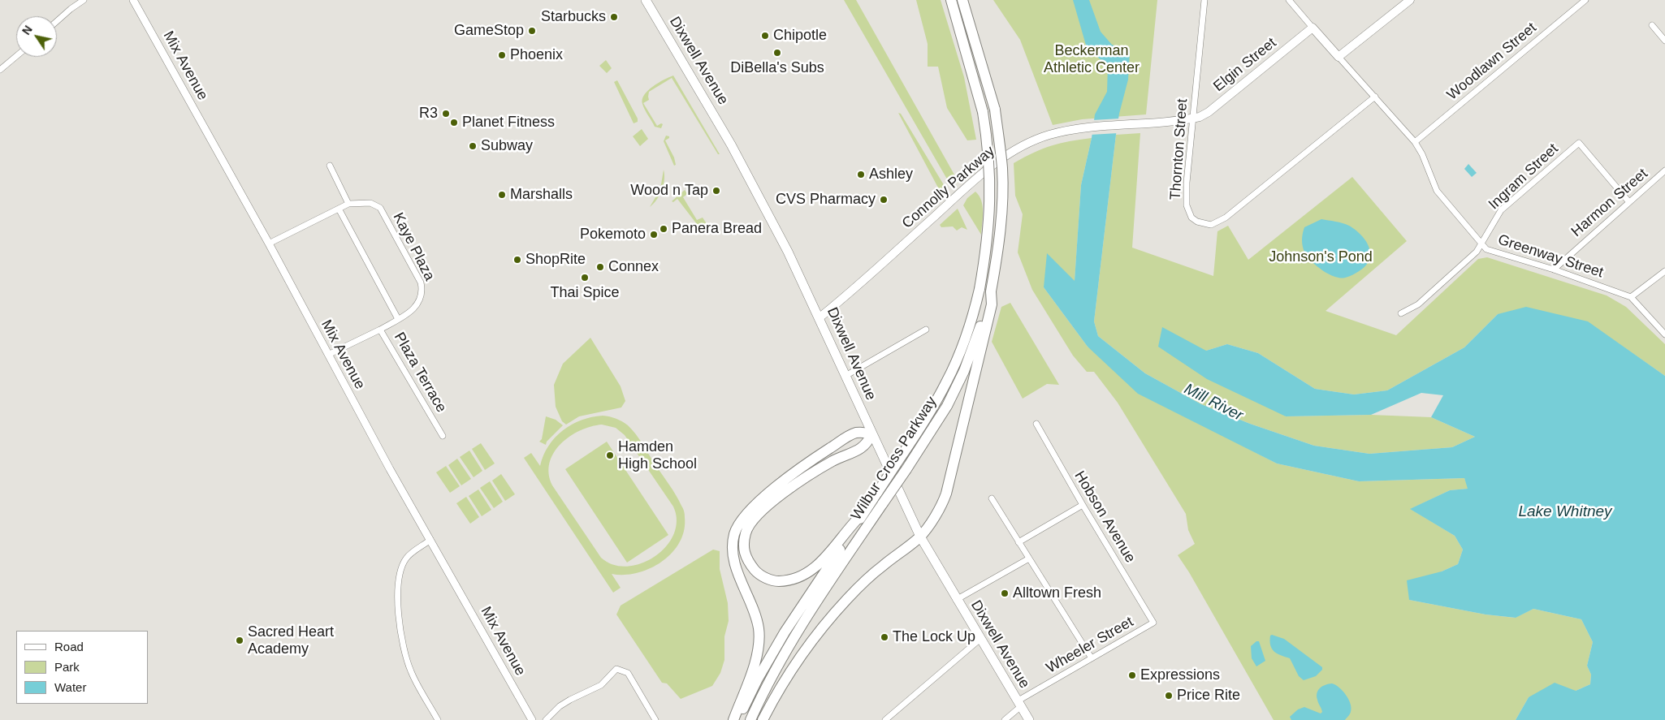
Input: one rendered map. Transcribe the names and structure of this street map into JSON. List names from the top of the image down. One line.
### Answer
{"streets":{"highway":["Wilbur Cross Parkway"],"main road":["Dixwell Avenue","Elgin Street","Connolly Parkway","Greenway Street"],"street":["Woodlawn Street","Mix Avenue","Thornton Street","Ingram Street","Harmon Street","Kaye Plaza","Plaza Terrace","Hobson Avenue","Wheeler Street"]},"crossings":[["Dixwell Avenue","Connolly Parkway"],["Dixwell Avenue","Wheeler Street"],["Woodlawn Street","Greenway Street"],["Elgin Street","Thornton Street"],["Elgin Street","Connolly Parkway"],["Elgin Street","Greenway Street"],["Mix Avenue","Plaza Terrace"],["Thornton Street","Connolly Parkway"],["Thornton Street","Greenway Street"],["Ingram Street","Harmon Street"],["Ingram Street","Greenway Street"],["Harmon Street","Greenway Street"],["Kaye Plaza","Plaza Terrace"],["Hobson Avenue","Wheeler Street"]],"water":["Mill River","Lake Whitney"],"parks":["Beckerman Athletic Center","Johnson's Pond"],"places":["Starbucks","GameStop","Chipotle","DiBella's Subs","Phoenix","R3","Planet Fitness","Subway","Ashley","Wood n Tap","Marshalls","CVS Pharmacy","Panera Bread","Pokemoto","ShopRite","Connex","Thai Spice","Hamden High School","Alltown Fresh","The Lock Up","Sacred Heart Academy","Expressions","Price Rite"],"legend":["Road","Park","Water"],"north":"top left"}
